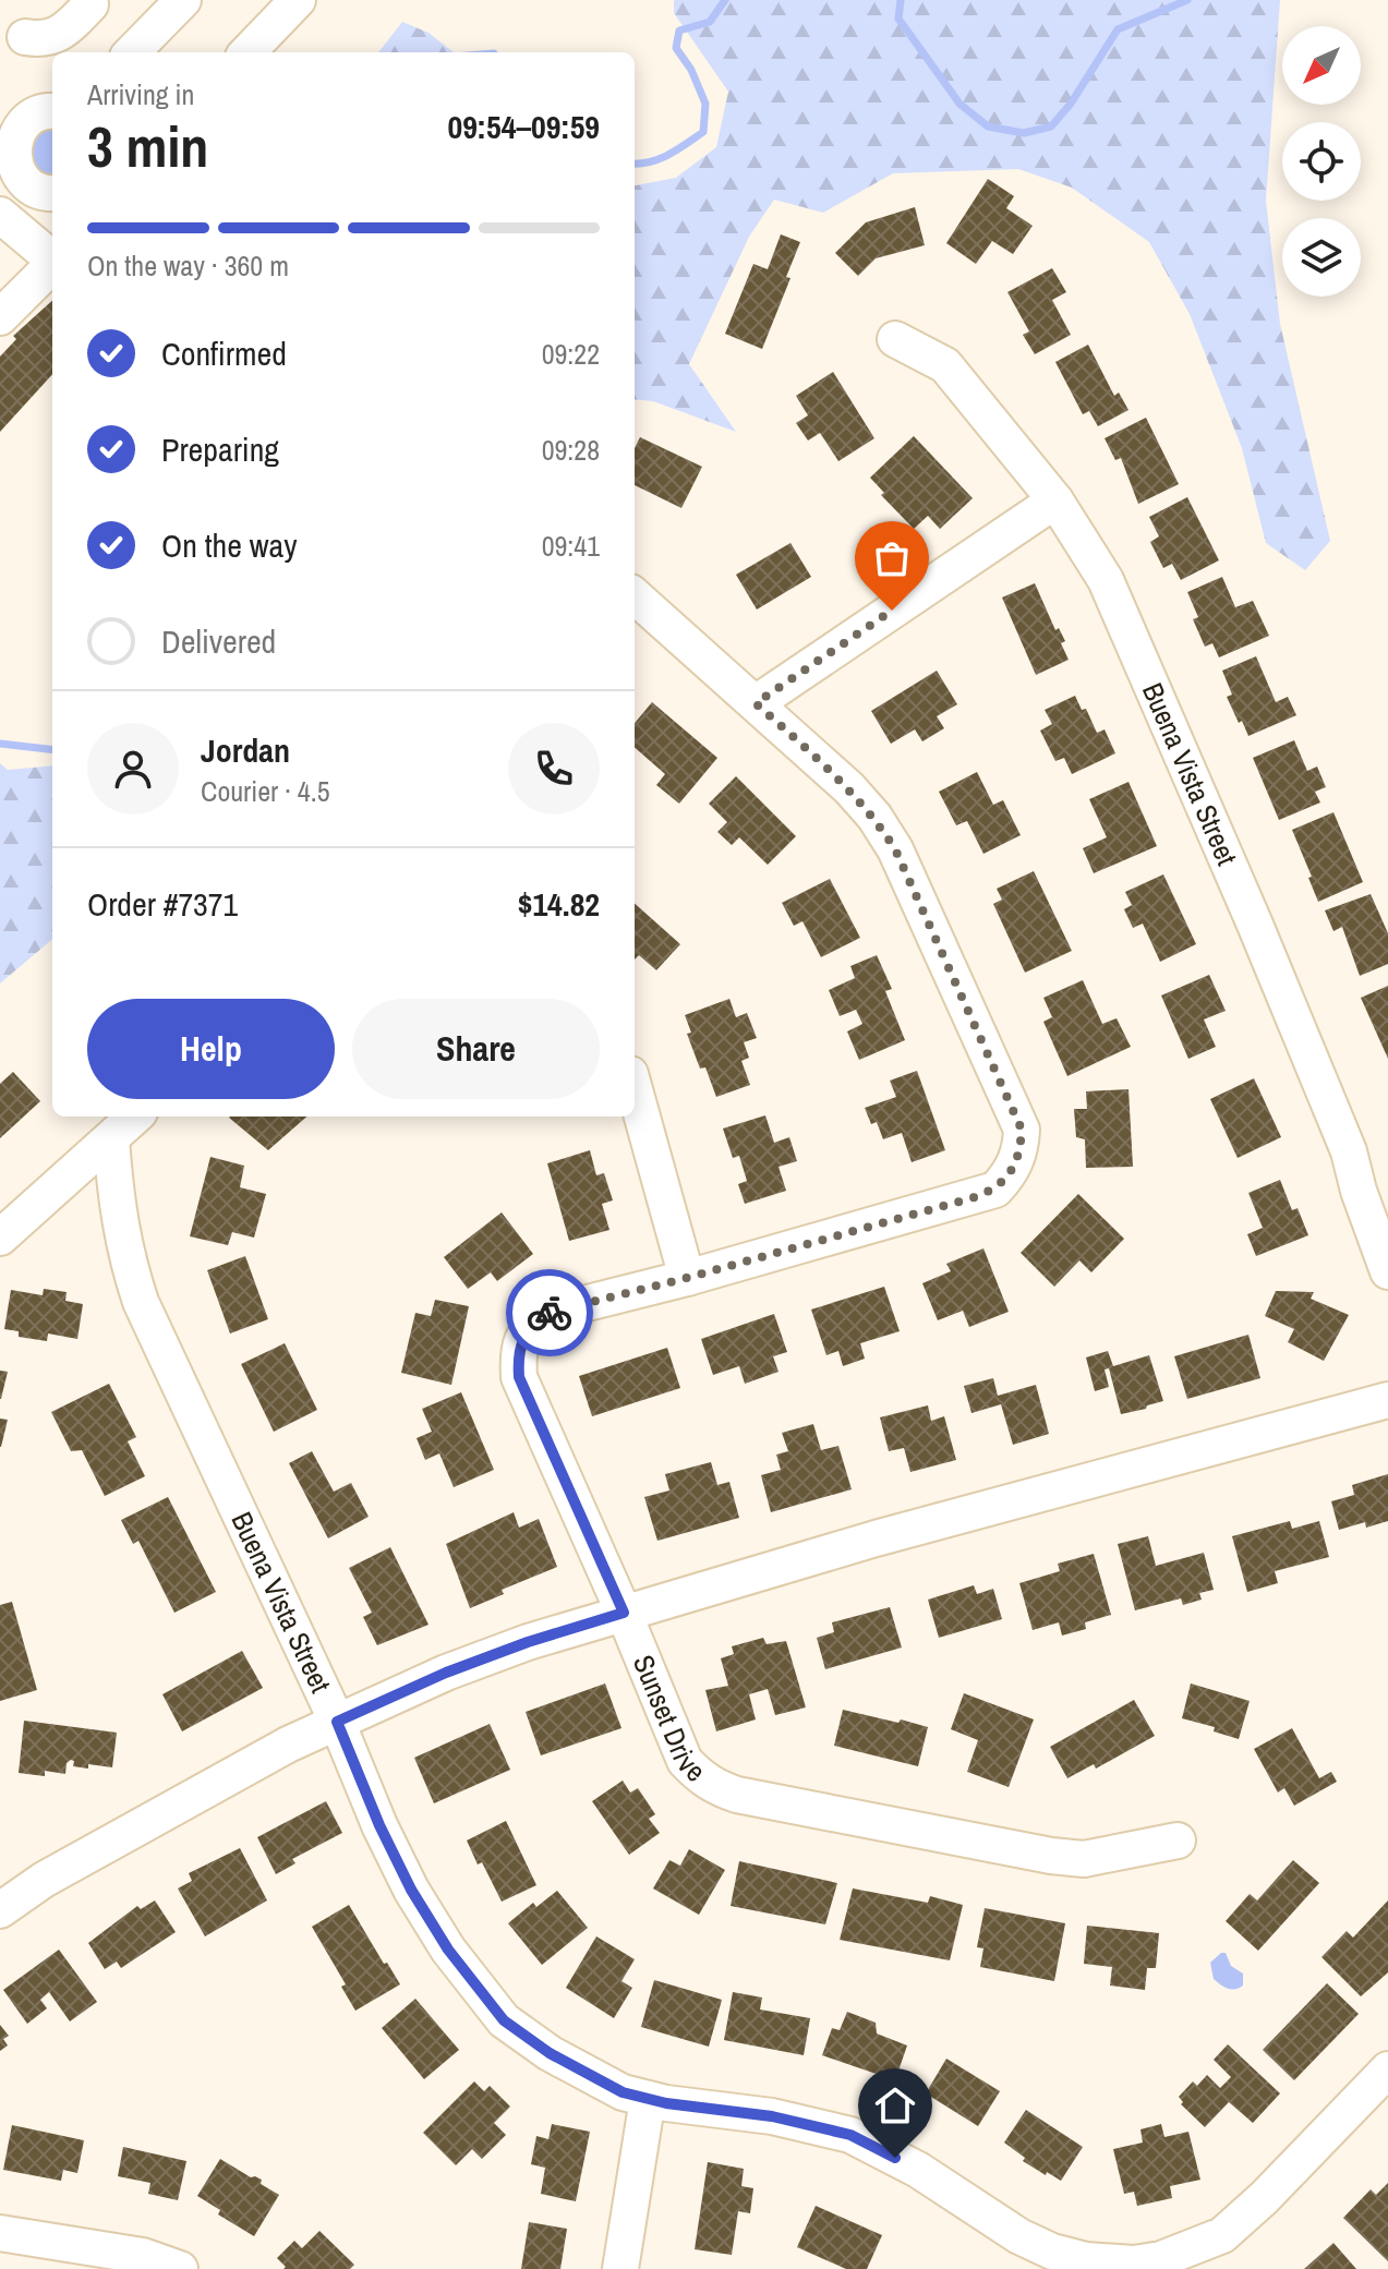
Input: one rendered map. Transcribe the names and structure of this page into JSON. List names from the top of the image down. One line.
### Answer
{"streets":{"street":["Buena Vista Street","Sunset Drive"]},"north":"bottom left","page":{"heading":["3 min","Arriving in","09:54–09:59"],"panel":["Jordan","Courier · 4.5","Order #7371","$14.82"],"bar":"On the way · 360 m","list":[["Confirmed","09:22"],["Preparing","09:28"],["On the way","09:41"],"Delivered"],"buttons":["Help","Share"]}}
